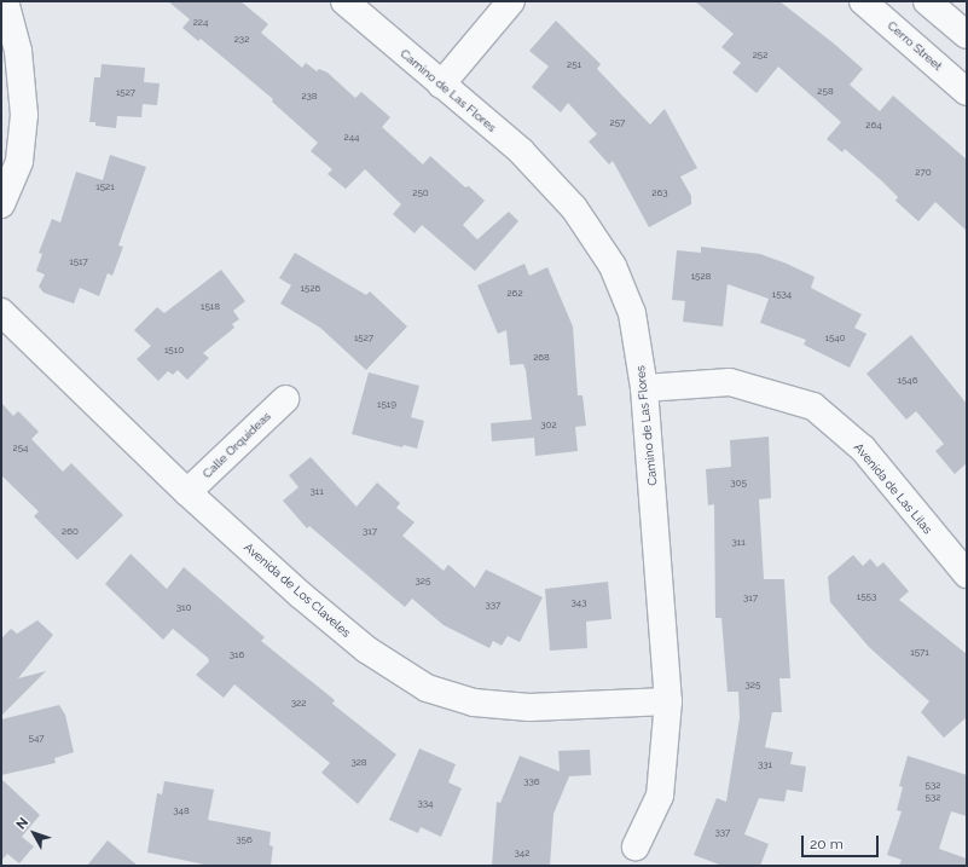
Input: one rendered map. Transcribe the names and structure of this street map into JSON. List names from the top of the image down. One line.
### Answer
{"streets":{"street":["Cerro Street","Camino de Las Flores","Calle Orquideas","Avenida de Las Lilas","Avenida de Los Claveles"]},"crossings":[["Camino de Las Flores","Avenida de Las Lilas"],["Camino de Las Flores","Avenida de Los Claveles"],["Calle Orquideas","Avenida de Los Claveles"]],"house_numbers":["224","232","252","251","258","1527","238","257","264","244","270","1521","250","263","1517","1528","1526","262","1534","1518","1527","1540","1510","268","1546","1519","302","254","305","311","260","317","311","325","1553","317","343","337","310","1571","316","325","322","547","328","331","336","532","532","334","348","337","356","342"],"scale_bar":"20 m","north":"top left"}
